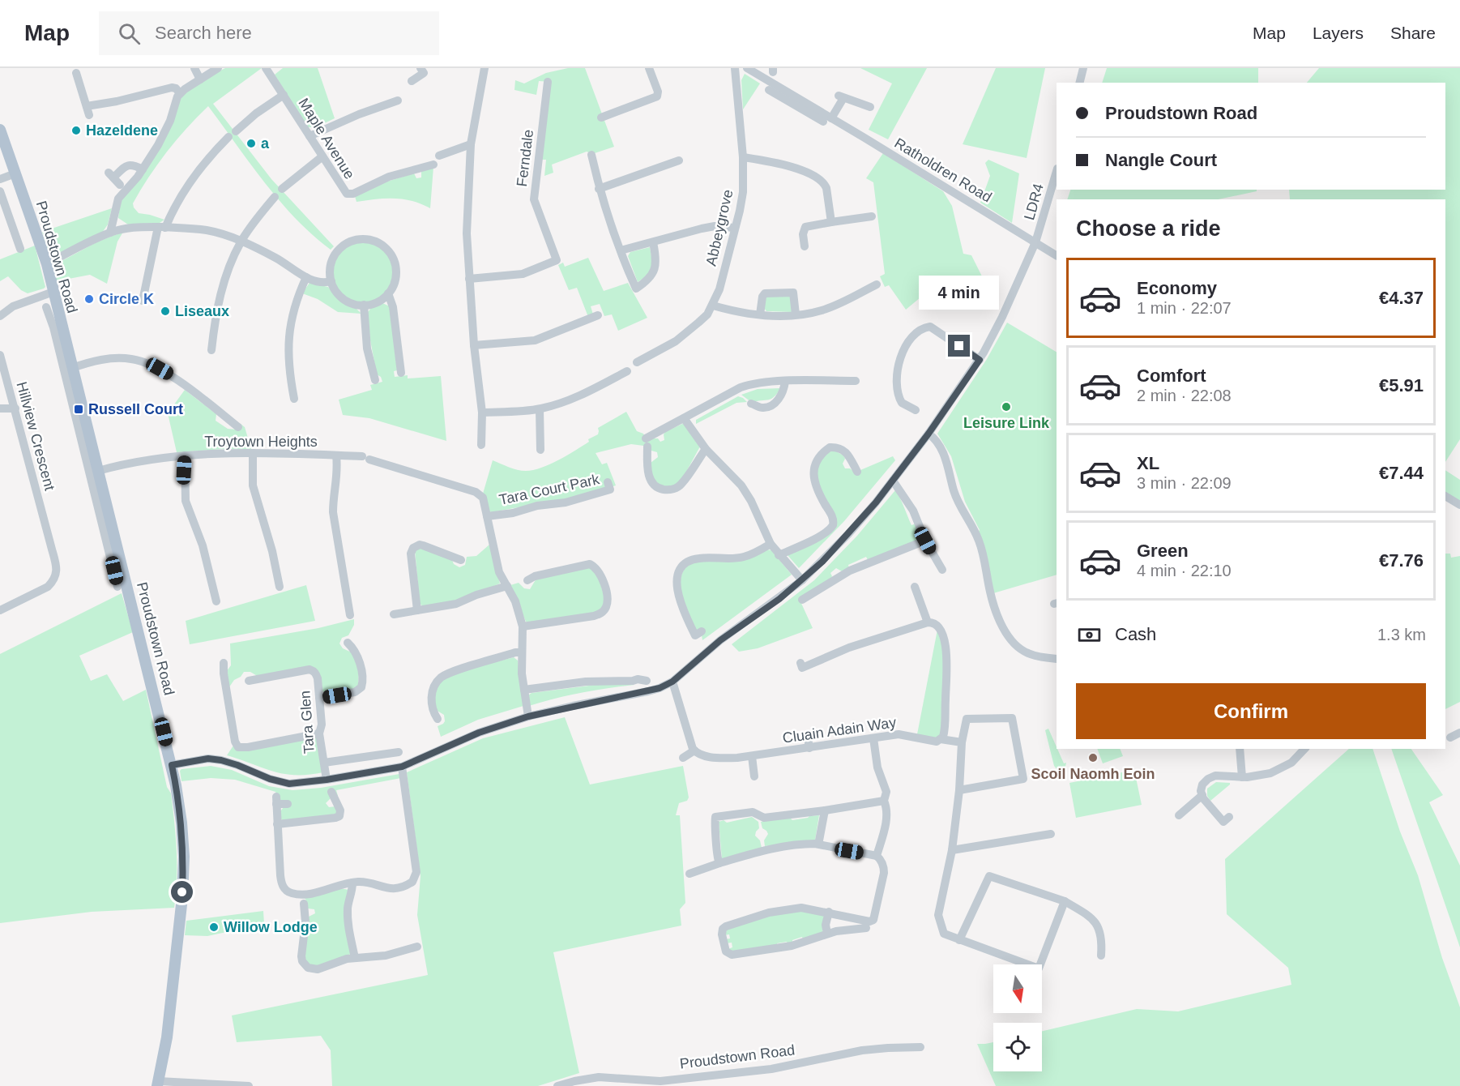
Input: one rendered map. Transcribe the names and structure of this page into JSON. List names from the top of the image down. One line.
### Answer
{"streets":{"main road":["Proudstown Road"],"street":["Maple Avenue","Ferndale","Ratholdren Road","LDR4","Abbeygrove","Hillview Crescent","Troytown Heights","Tara Court Park","Tara Glen","Cluain Adain Way"]},"crossings":[["Ratholdren Road","LDR4"],["LDR4","Proudstown Road"],["LDR4","Troytown Heights"],["LDR4","Tara Glen"],["Proudstown Road","Troytown Heights"],["Troytown Heights","Tara Court Park"]],"places":{"other":["Hazeldene","a","Circle K","Liseaux","Leisure Link","Scoil Naomh Eoin","Willow Lodge"],"transit":["Russell Court"]},"north":"bottom","page":{"header":"Map","search":"Search here","nav":["Map","Layers","Share"],"banner":["Proudstown Road","Nangle Court"],"heading":"Choose a ride","list":[{"name":"Economy","note":"1 min · 22:07","value":"€4.37"},{"name":"Comfort","note":"2 min · 22:08","value":"€5.91"},{"name":"XL","note":"3 min · 22:09","value":"€7.44"},{"name":"Green","note":"4 min · 22:10","value":"€7.76"}],"bubble":"4 min","pay":["Cash","1.3 km"],"buttons":"Confirm"}}
